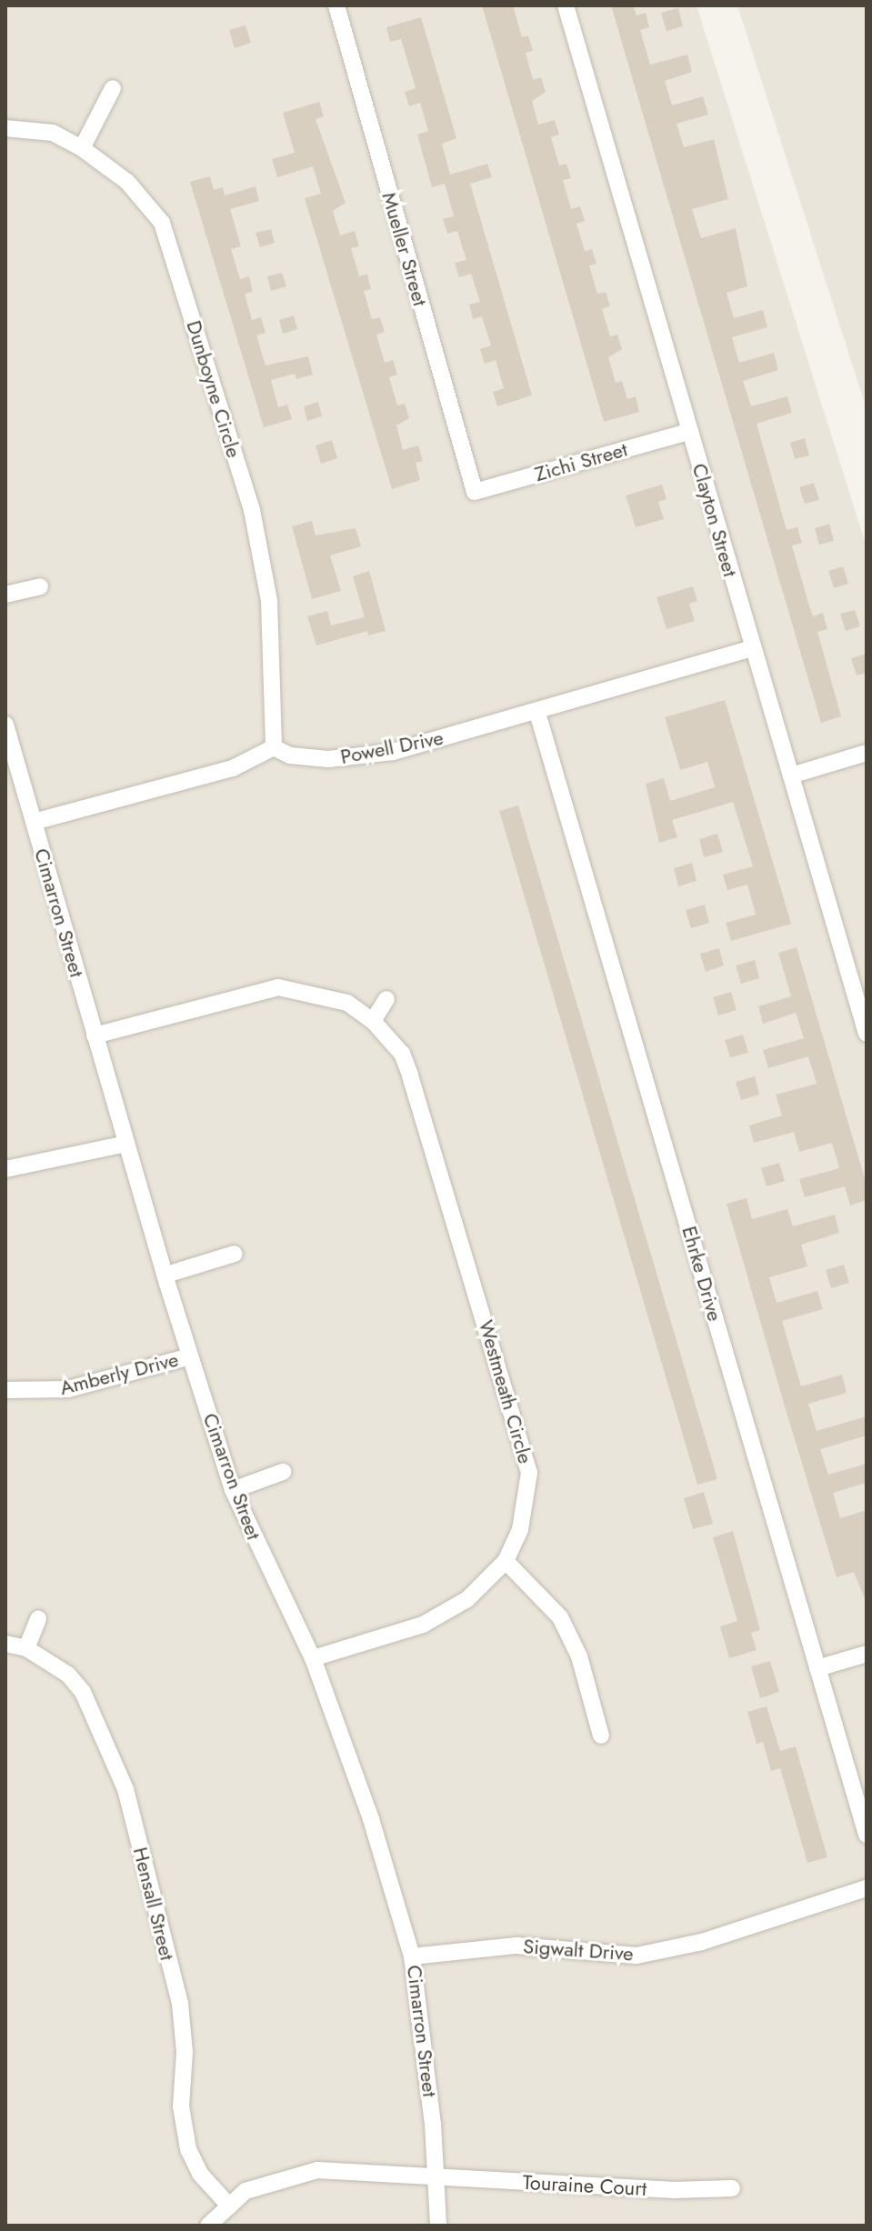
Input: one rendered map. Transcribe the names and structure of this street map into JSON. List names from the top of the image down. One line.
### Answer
{"streets":{"street":["Mueller Street","Dunboyne Circle","Zichi Street","Clayton Street","Powell Drive","Cimarron Street","Ehrke Drive","Amberly Drive","Westmeath Circle","Hensall Street","Sigwalt Drive","Touraine Court"]},"crossings":[["Mueller Street","Zichi Street"],["Dunboyne Circle","Powell Drive"],["Zichi Street","Clayton Street"],["Clayton Street","Powell Drive"],["Powell Drive","Ehrke Drive"],["Cimarron Street","Amberly Drive"],["Cimarron Street","Westmeath Circle"],["Cimarron Street","Sigwalt Drive"],["Cimarron Street","Touraine Court"],["Hensall Street","Touraine Court"]]}
